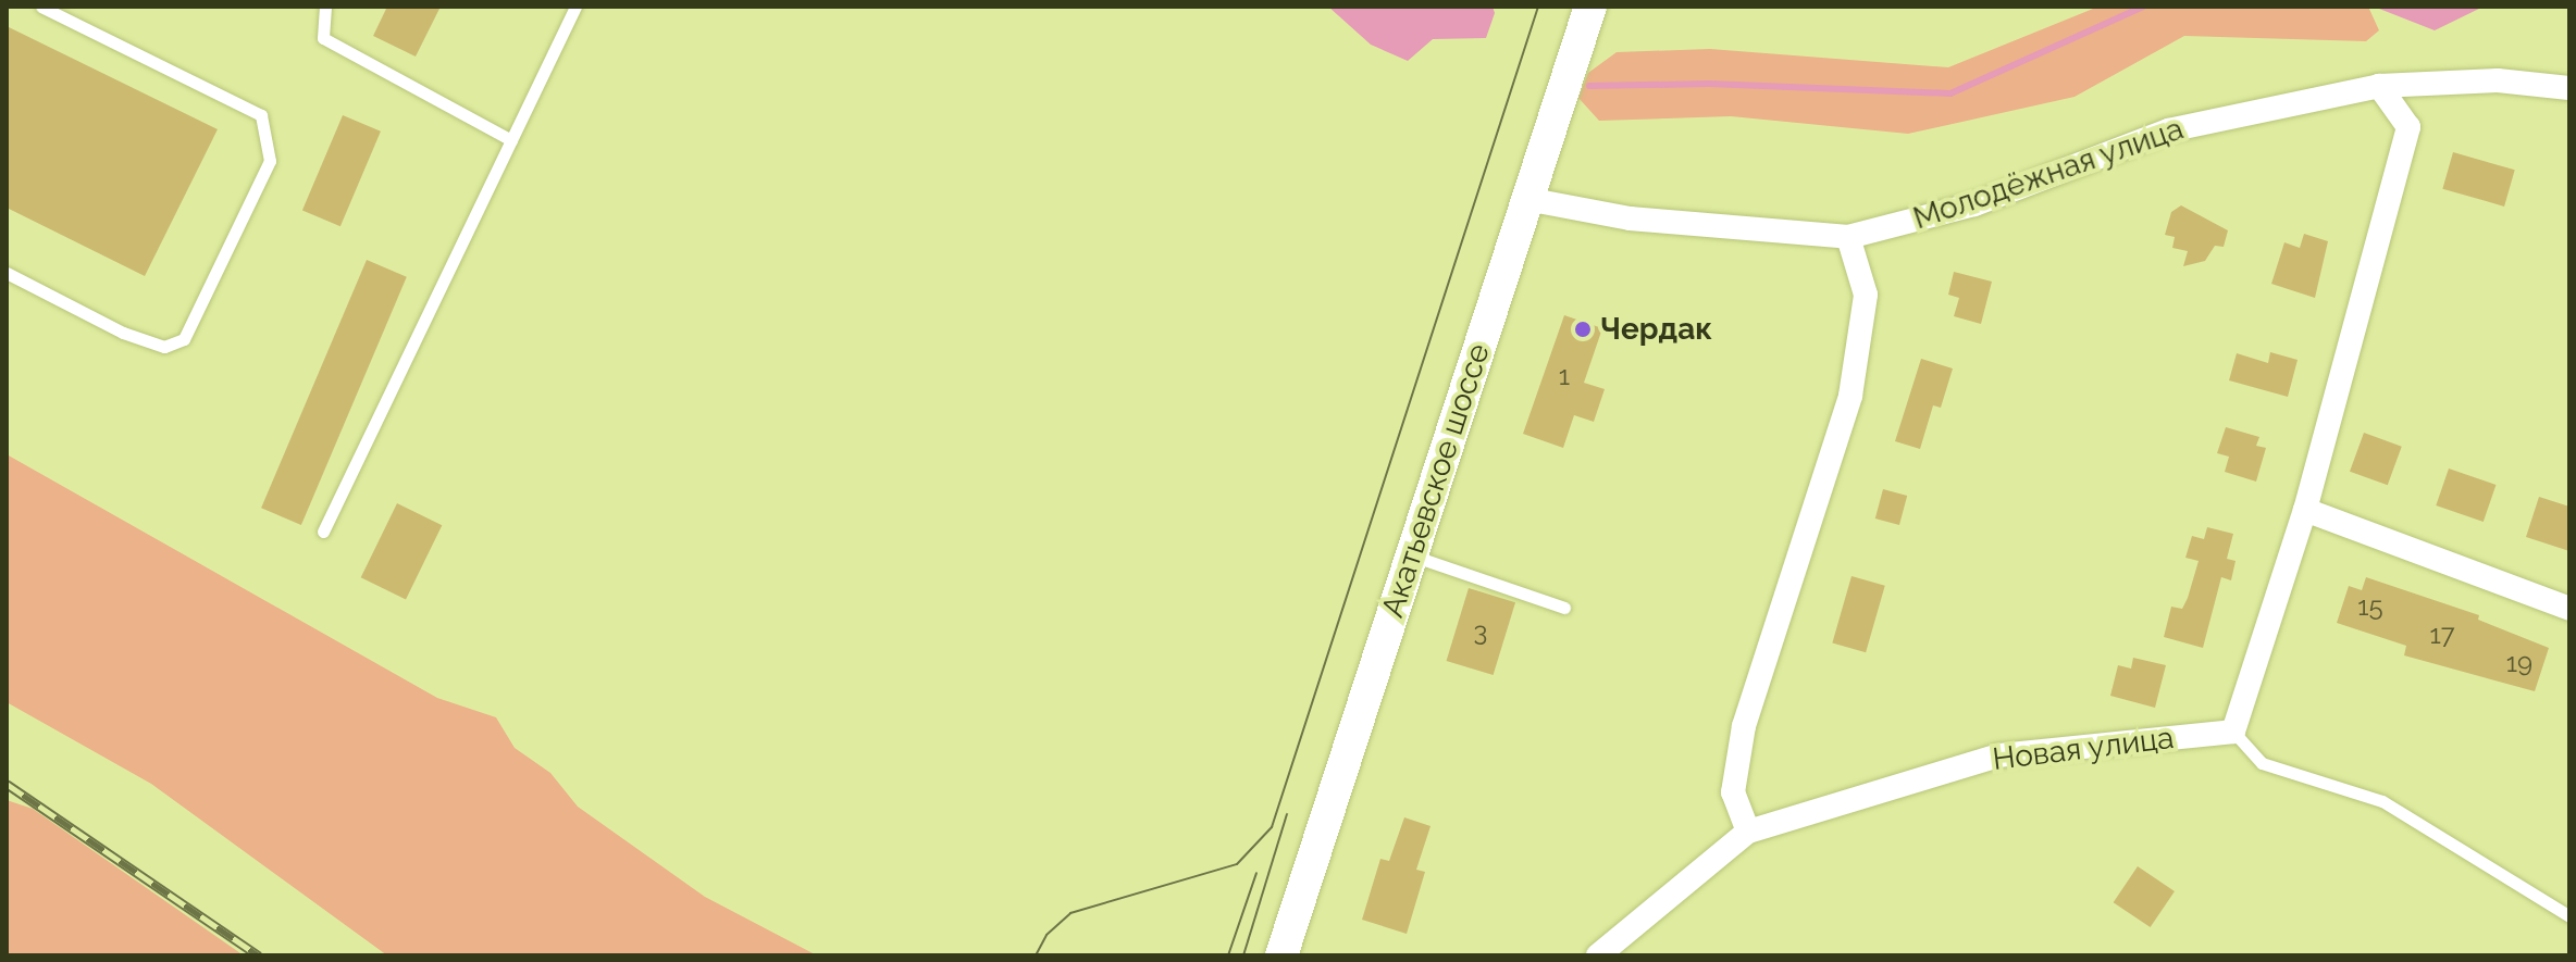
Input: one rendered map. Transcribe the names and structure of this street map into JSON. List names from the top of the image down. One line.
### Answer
{"streets":{"main road":["Акатьевское шоссе"],"street":["Молодёжная улица","Новая улица"]},"crossings":[["Молодёжная улица","Акатьевское шоссе"]],"places":["Чердак"],"house_numbers":["1","15","3","17","19"]}
